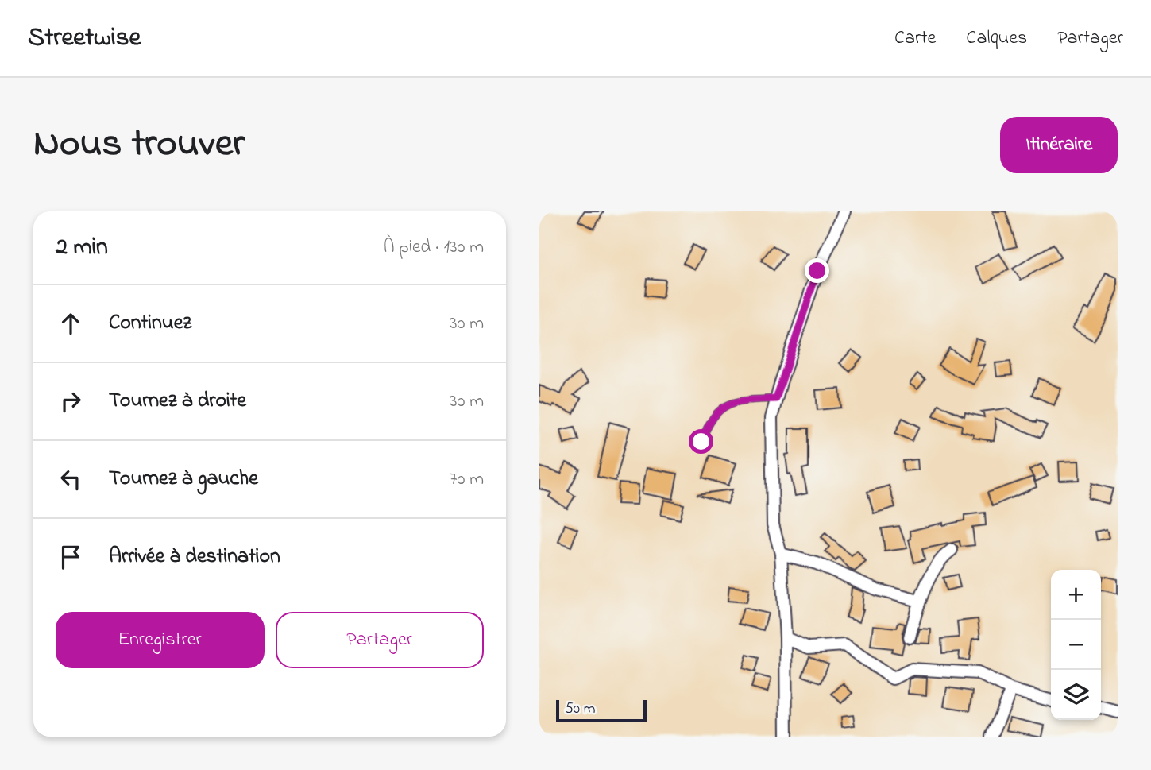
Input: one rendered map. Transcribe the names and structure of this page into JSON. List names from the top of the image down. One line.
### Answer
{"scale_bar":"50 m","page":{"header":"Streetwise","nav":["Carte","Calques","Partager"],"title":"Nous trouver","buttons":["Itinéraire",["Enregistrer","Partager"]],"heading":["2 min","À pied · 130 m"],"list":[["Continuez","30 m"],["Tournez à droite","30 m"],["Tournez à gauche","70 m"],"Arrivée à destination"],"map_buttons":["+","−"],"scale":"50 m"}}
